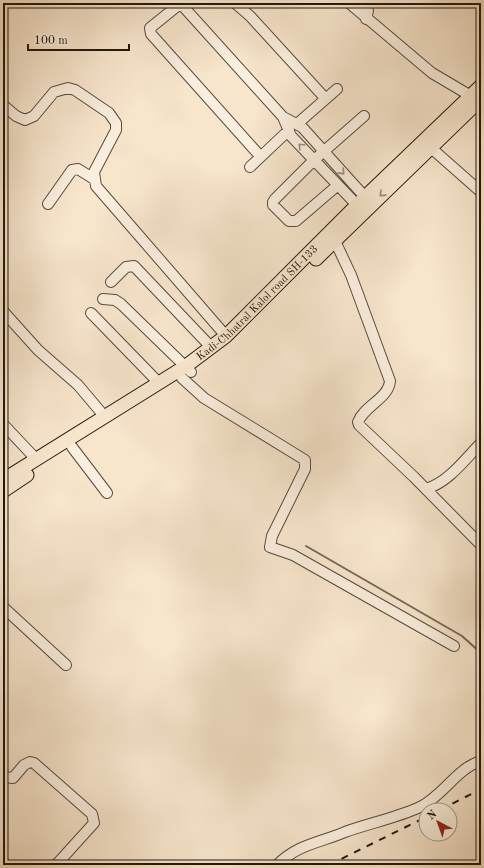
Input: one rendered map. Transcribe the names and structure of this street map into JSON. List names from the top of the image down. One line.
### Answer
{"streets":{"main road":["Kadi-Chhatral Kalol road SH-133"]},"scale_bar":"100 m","north":"top left"}
